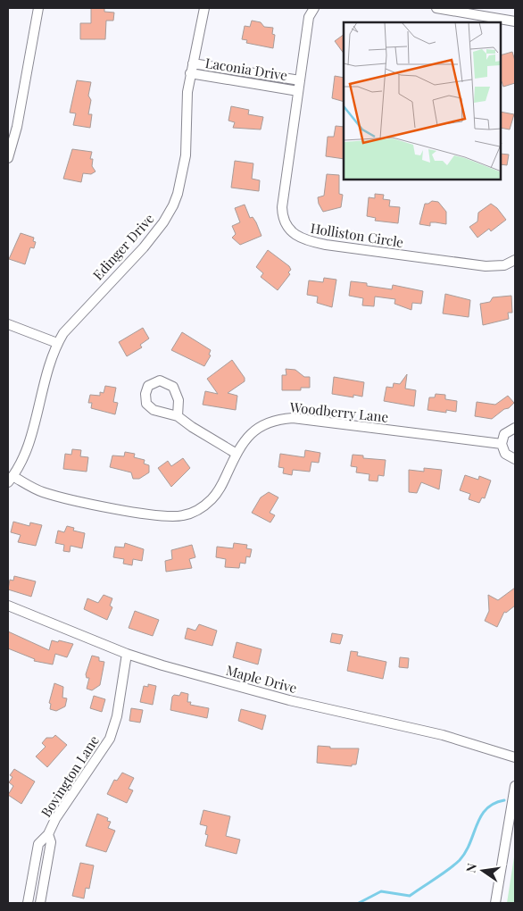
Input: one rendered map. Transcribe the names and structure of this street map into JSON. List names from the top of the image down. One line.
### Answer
{"streets":{"street":["Laconia Drive","Holliston Circle","Edinger Drive","Woodberry Lane","Maple Drive","Bovington Lane"]},"crossings":[["Laconia Drive","Holliston Circle"],["Laconia Drive","Edinger Drive"],["Edinger Drive","Woodberry Lane"],["Maple Drive","Bovington Lane"]],"north":"left"}
